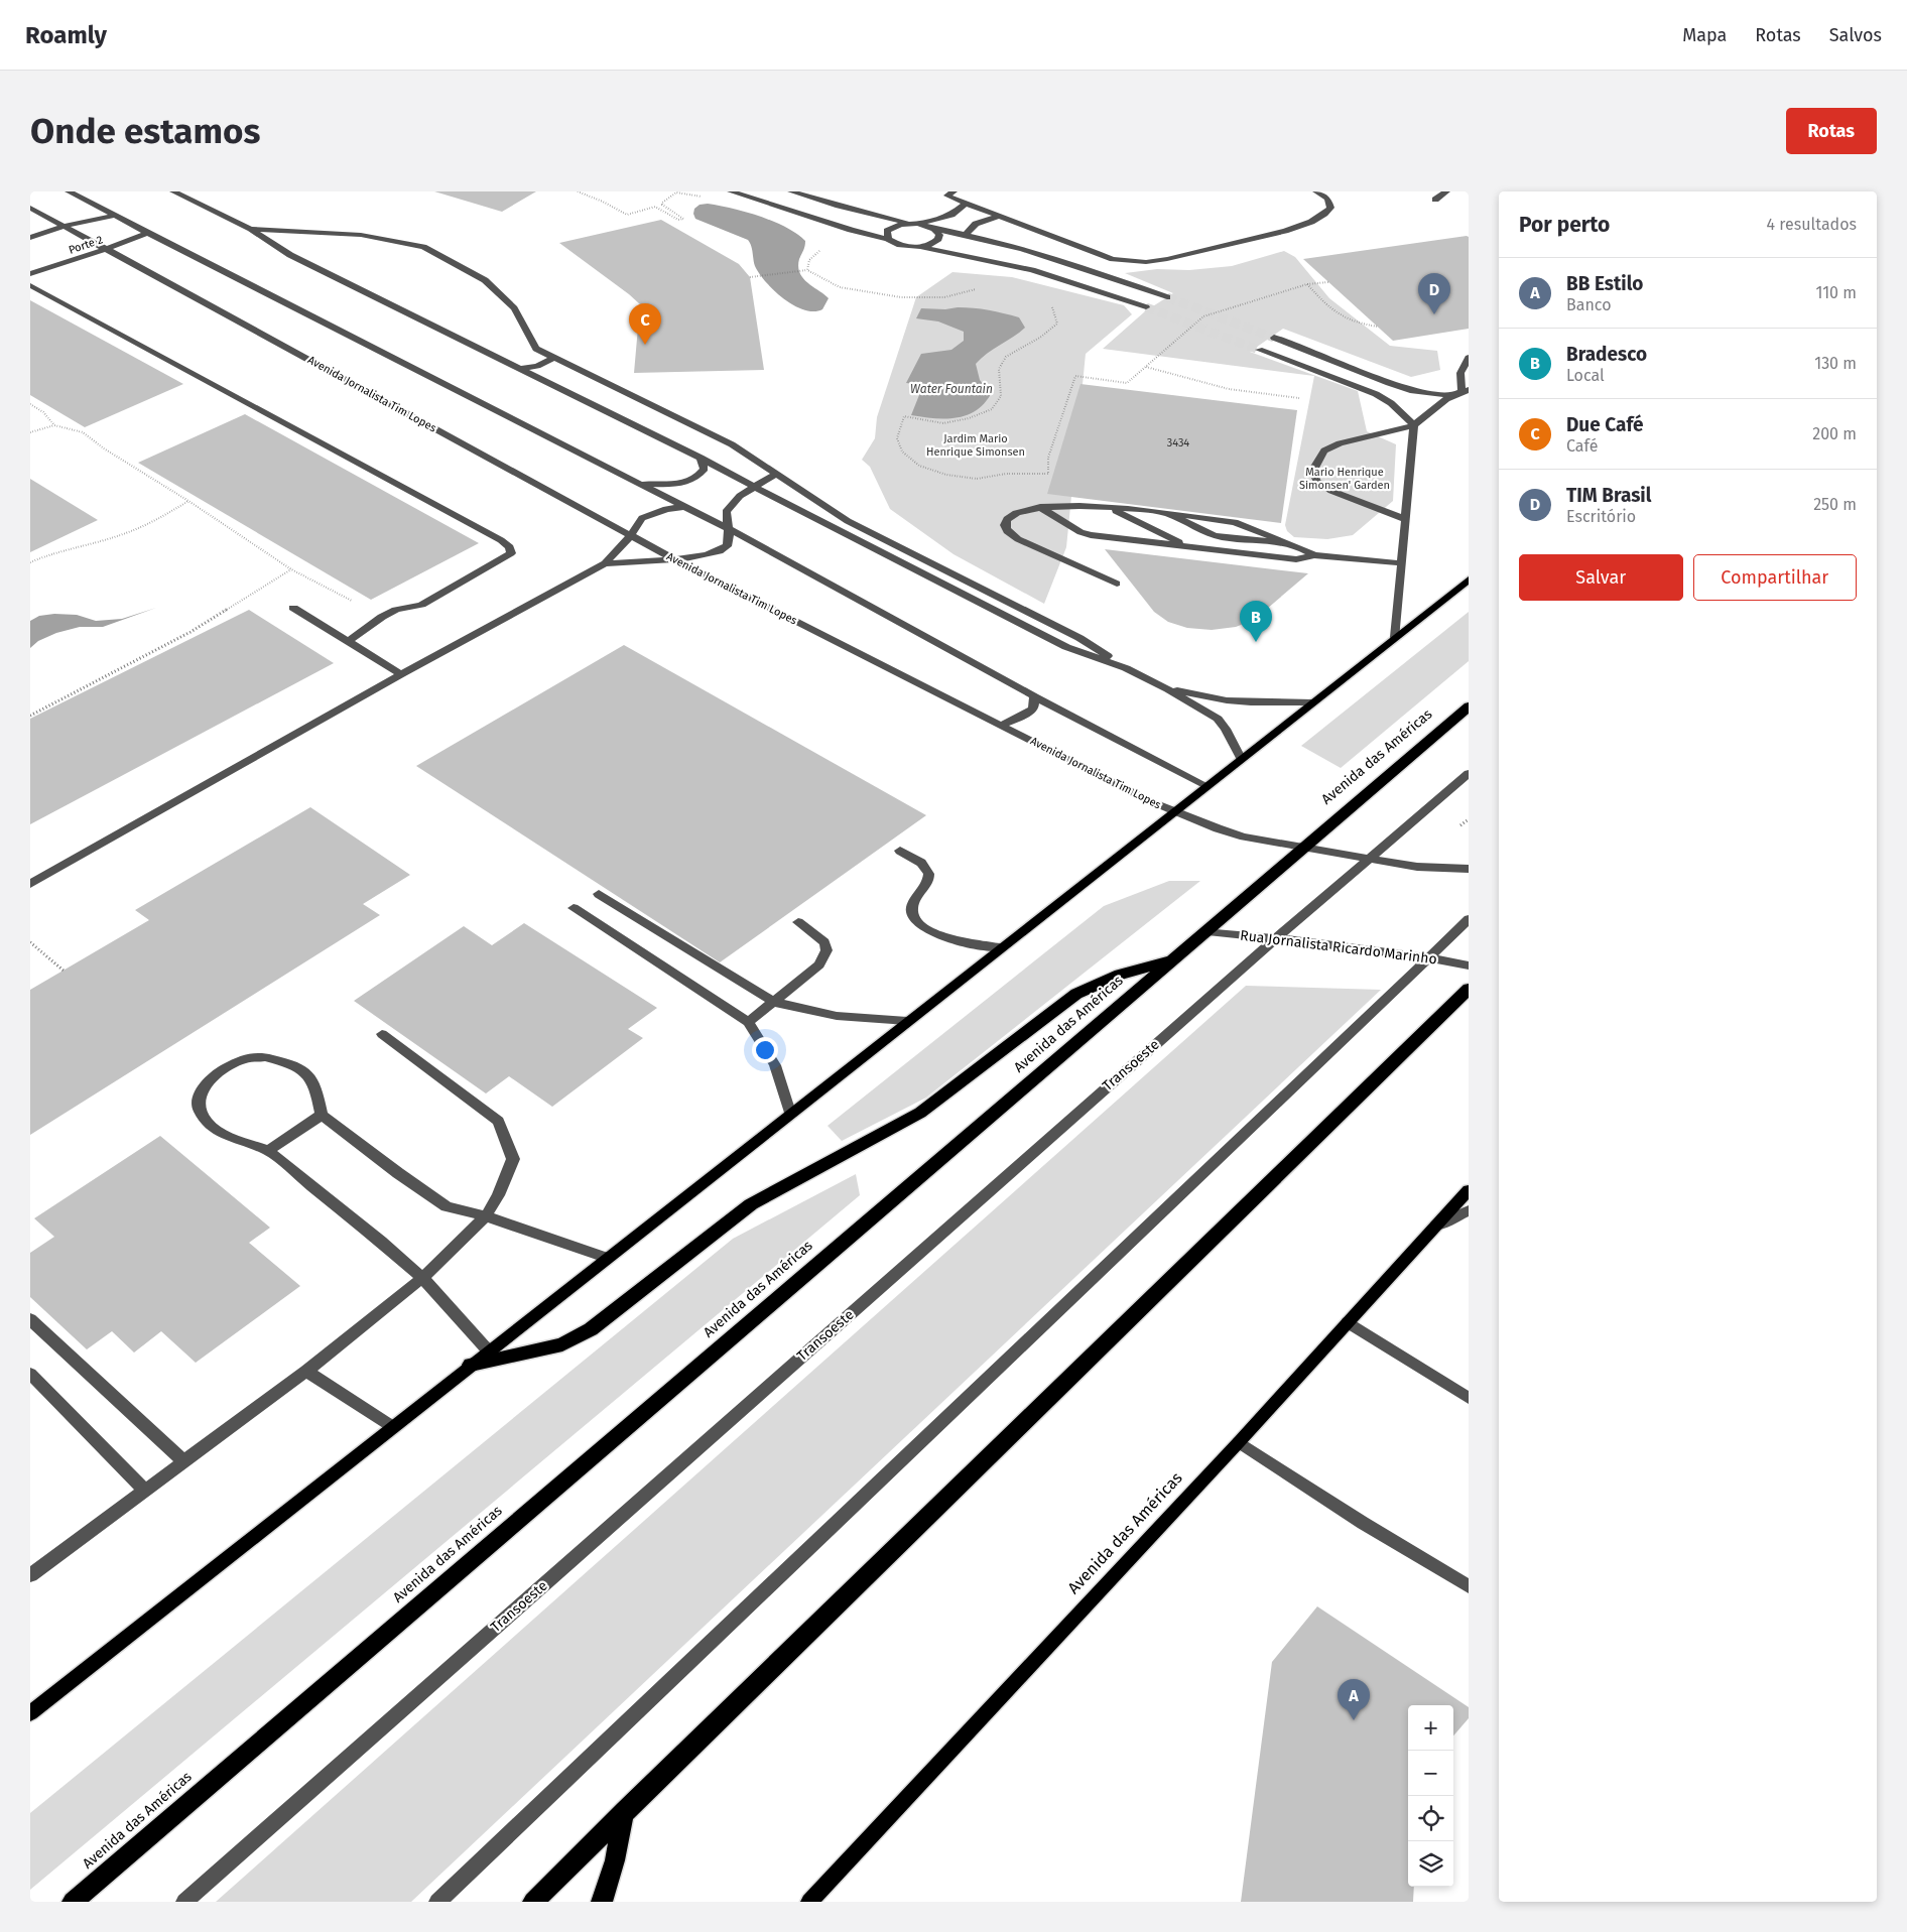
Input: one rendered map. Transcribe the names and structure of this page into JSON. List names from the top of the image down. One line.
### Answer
{"streets":{"highway":["Avenida das Américas"],"street":["Porte 2","Avenida Jornalista Tim Lopes","Rua Jornalista Ricardo Marinho","Transoeste"]},"crossings":[["Porte 2","Avenida Jornalista Tim Lopes"],["Avenida Jornalista Tim Lopes","Avenida das Américas"],["Avenida Jornalista Tim Lopes","Transoeste"],["Avenida das Américas","Rua Jornalista Ricardo Marinho"],["Rua Jornalista Ricardo Marinho","Transoeste"]],"water":["Water Fountain"],"parks":["Jardim Mario Henrique Simonsen","Mario Henrique Simonsen' Garden"],"house_numbers":["3434"],"page":{"header":"Roamly","nav":["Mapa","Rotas","Salvos"],"buttons":["Rotas",["Salvar","Compartilhar"]],"title":"Onde estamos","heading":["Por perto","4 resultados"],"list":[{"mark":"A","name":"BB Estilo","note":"Banco","value":"110 m"},{"mark":"B","name":"Bradesco","note":"Local","value":"130 m"},{"mark":"C","name":"Due Café","note":"Café","value":"200 m"},{"mark":"D","name":"TIM Brasil","note":"Escritório","value":"250 m"}],"pins":["D","C","B","A"],"map_buttons":["+","−"]}}
